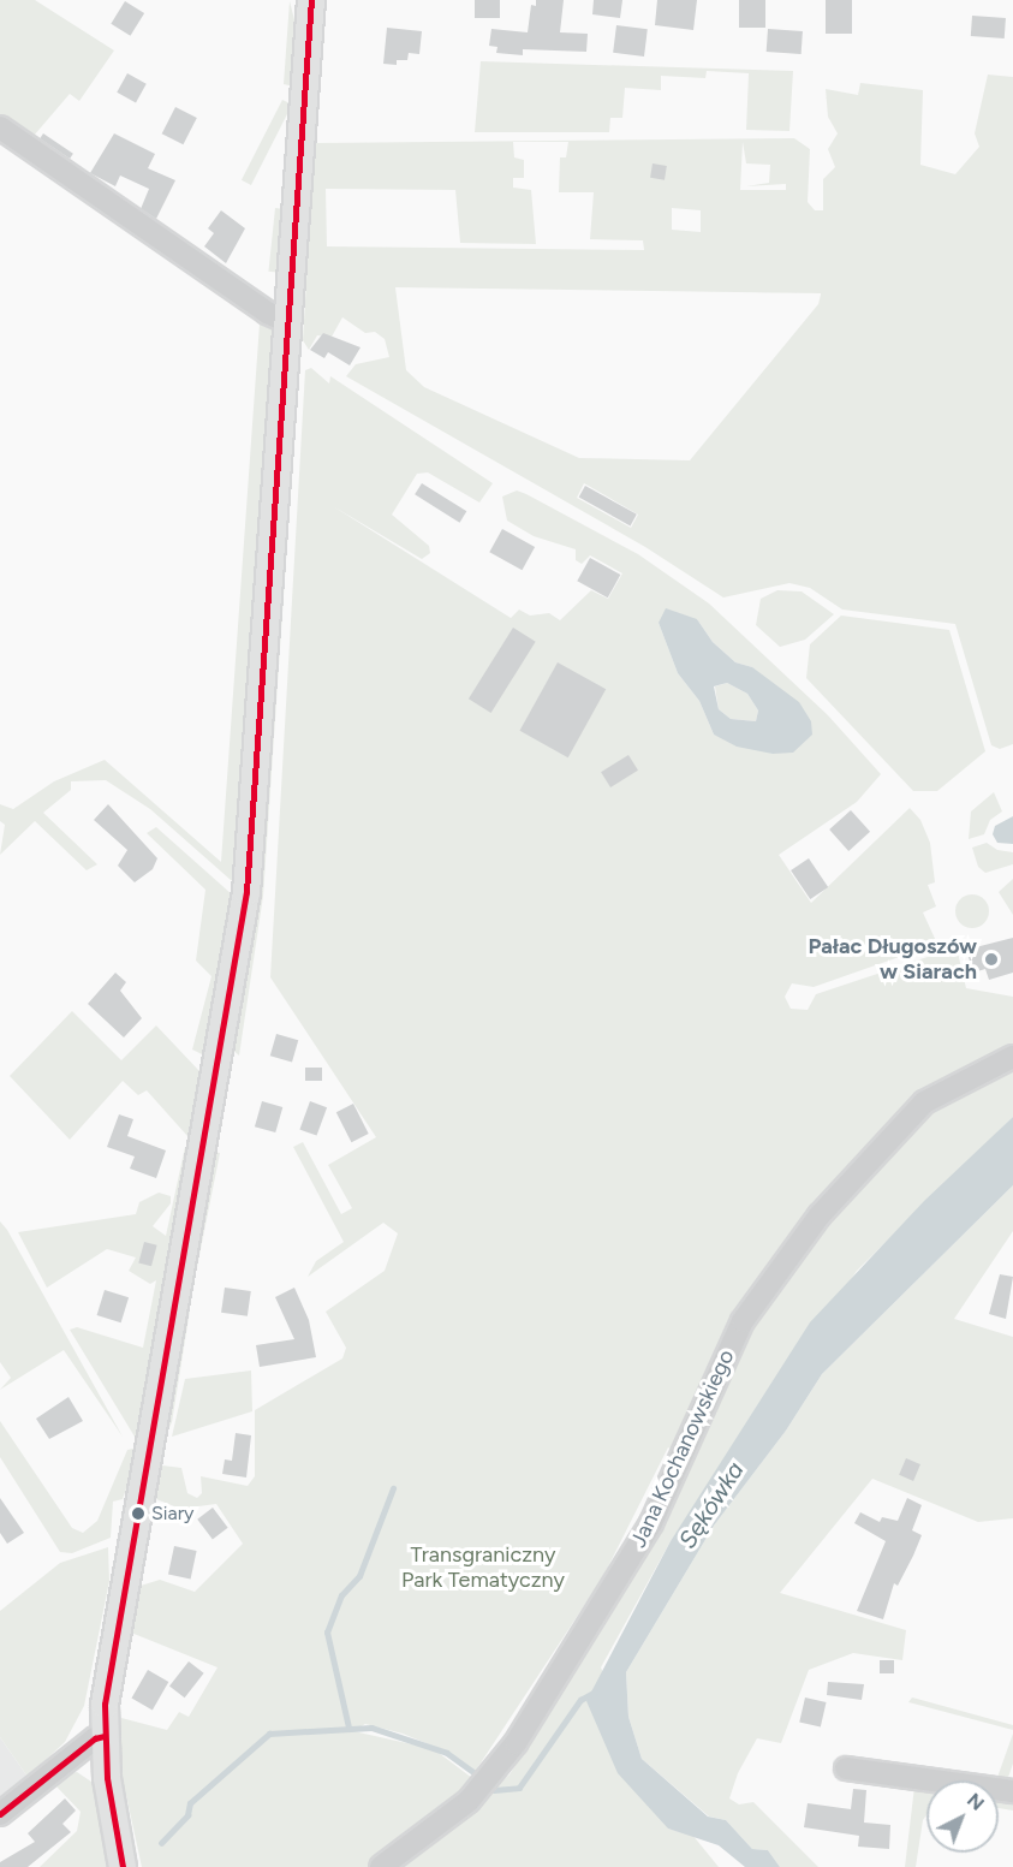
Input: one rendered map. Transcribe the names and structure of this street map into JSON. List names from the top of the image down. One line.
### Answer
{"streets":{"street":["Jana Kochanowskiego"]},"water":["Sękówka"],"parks":["Transgraniczny Park Tematyczny"],"places":["Pałac Długoszów w Siarach","Siary"],"north":"top right"}
